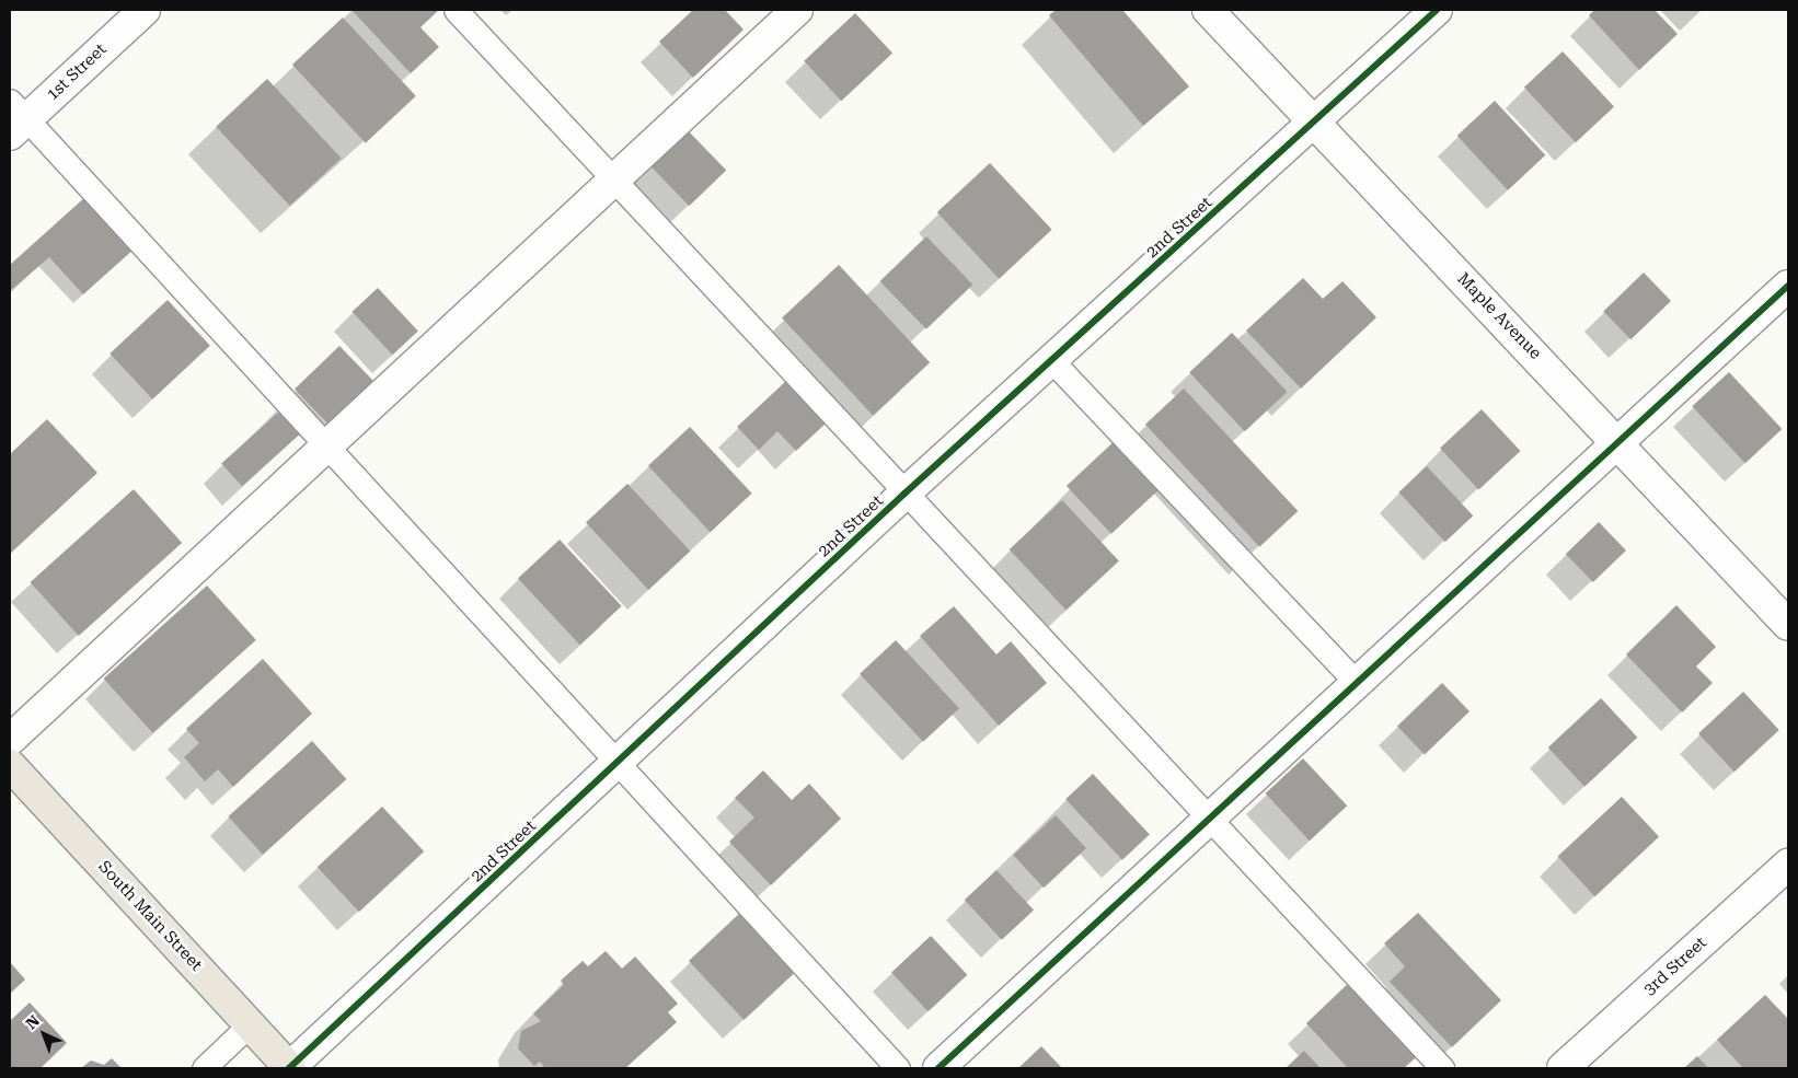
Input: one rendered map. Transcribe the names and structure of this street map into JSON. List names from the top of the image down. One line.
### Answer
{"streets":{"main road":["South Main Street"],"street":["1st Street","2nd Street","Maple Avenue","3rd Street"]},"crossings":[["2nd Street","Maple Avenue"],["2nd Street","South Main Street"]],"north":"top left"}
